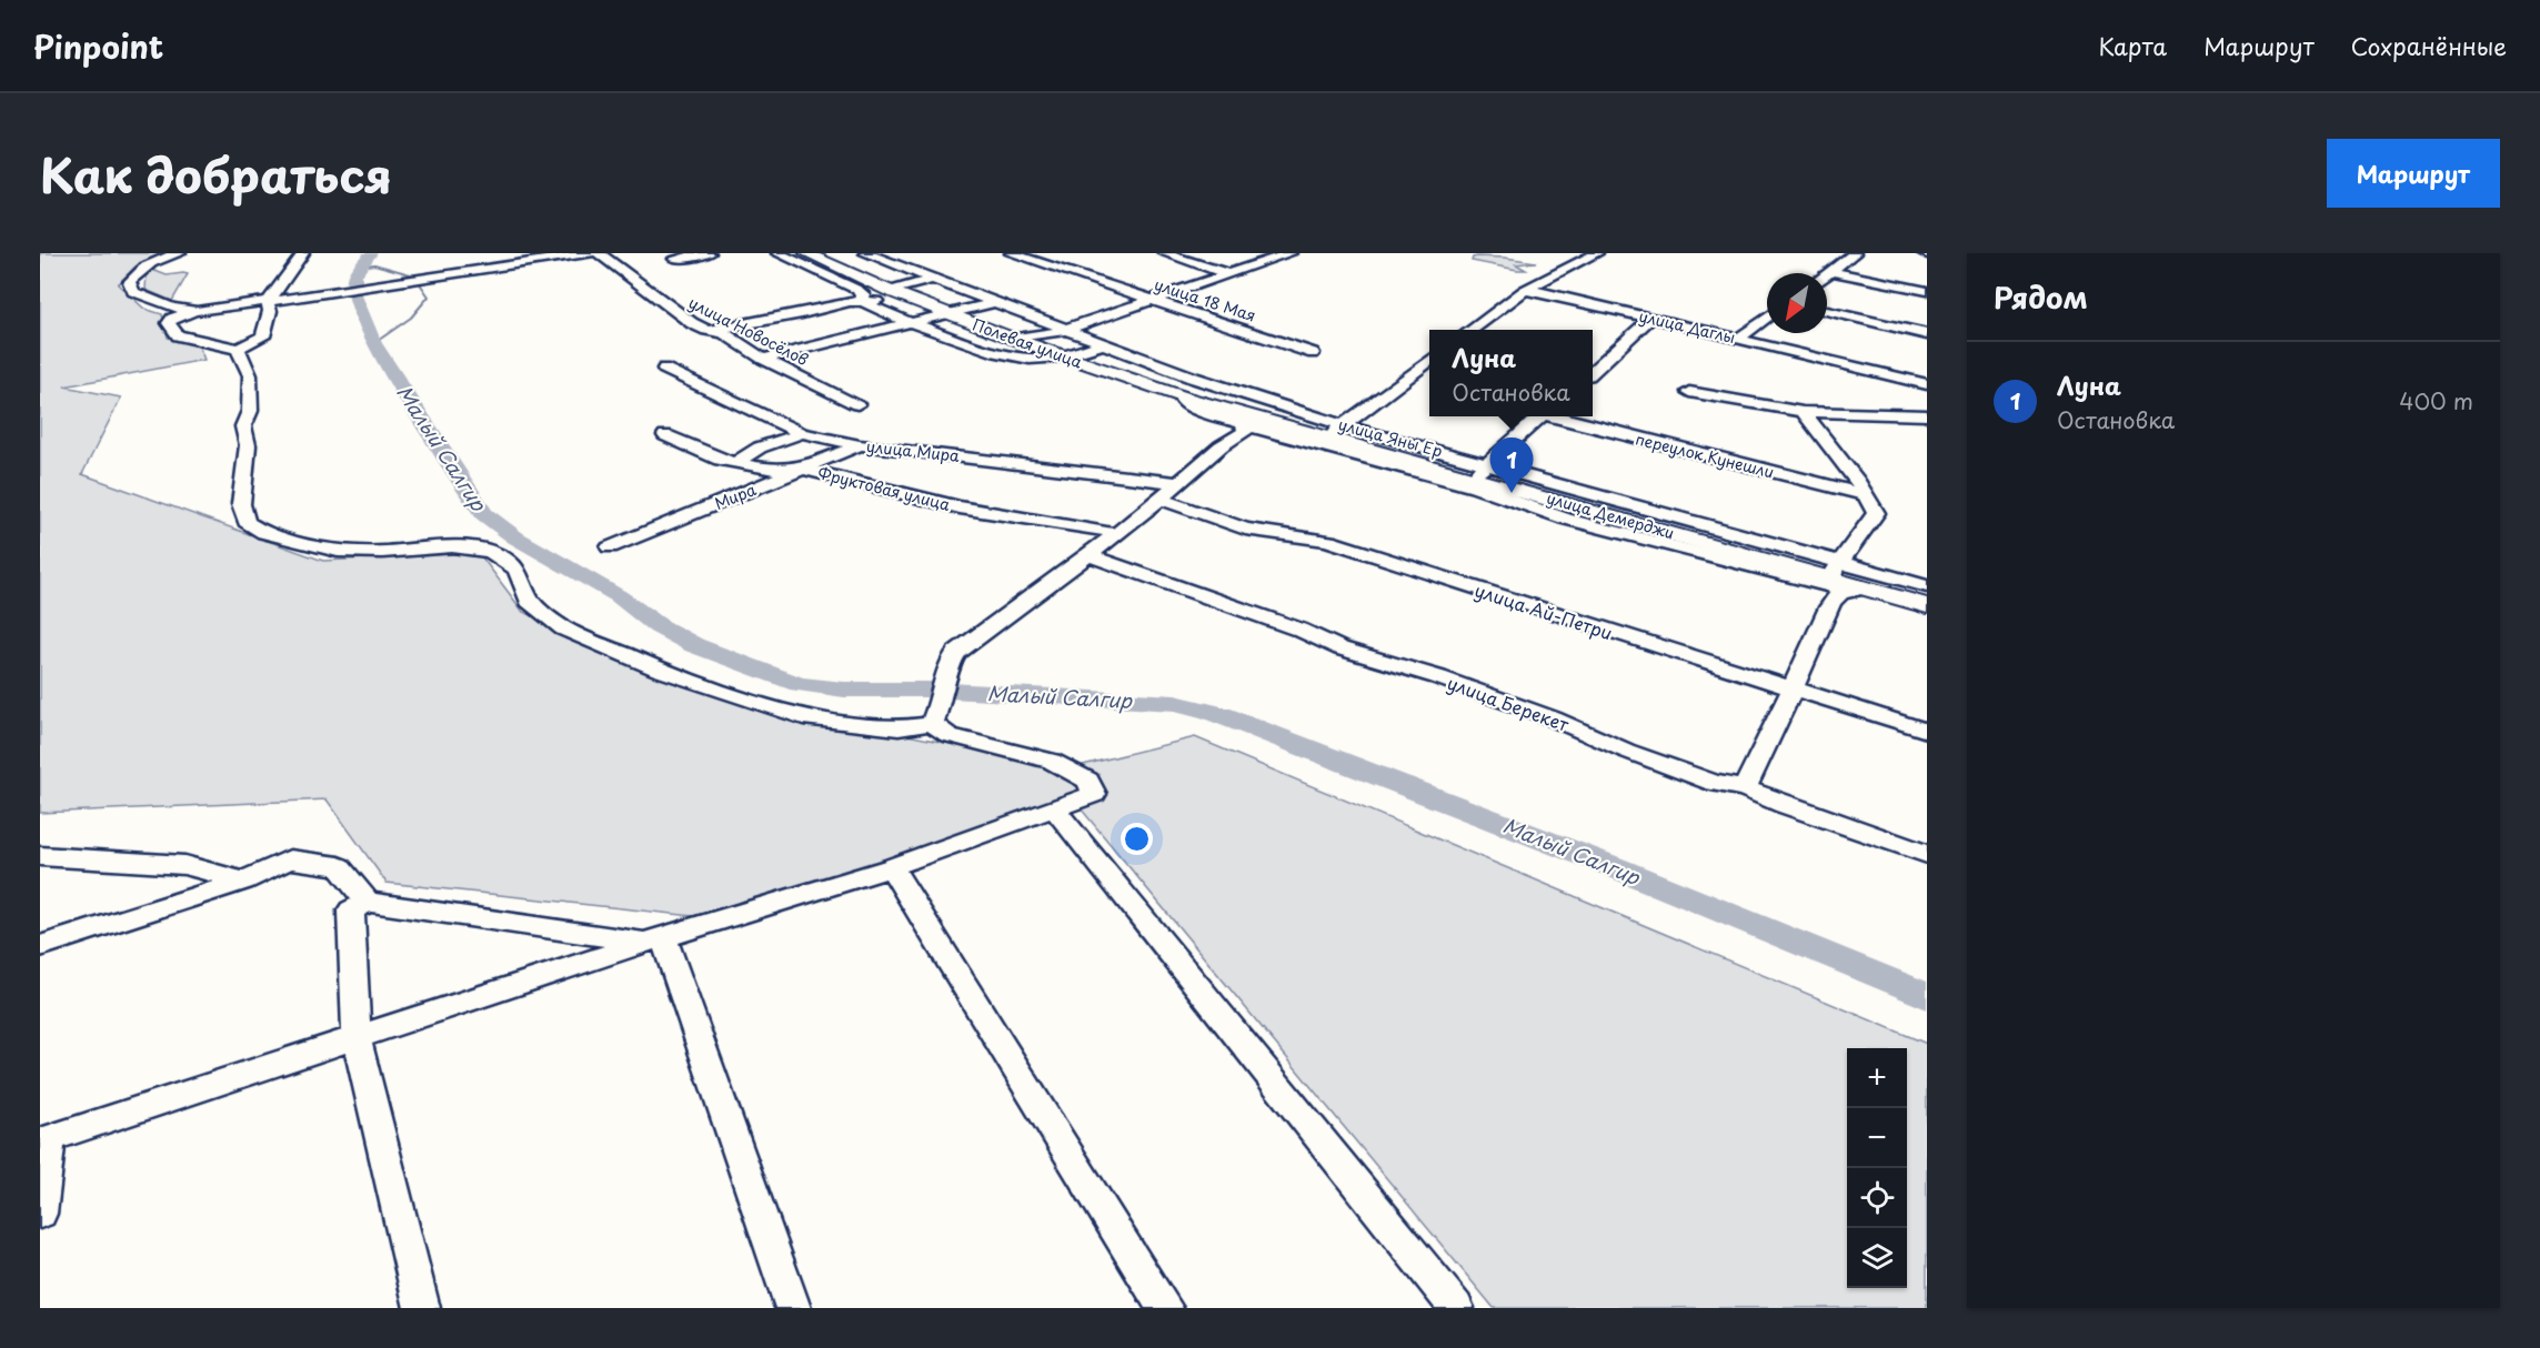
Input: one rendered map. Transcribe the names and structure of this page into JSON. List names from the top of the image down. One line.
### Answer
{"streets":{"main road":["Полевая улица","улица Демерджи"],"street":["улица 18 Мая","улица Даглы","улица Новосёлов","улица Яны Ер","улица Мира","переулок Кунешли","Фруктовая улица","Мира","улица Ай-Петри","улица Берекет"]},"crossings":[["Полевая улица","улица Демерджи"],["улица Яны Ер","улица Демерджи"],["улица Мира","Мира"],["Фруктовая улица","Мира"],["Фруктовая улица","улица Берекет"]],"water":["Малый Салгир"],"north":"bottom left","page":{"header":"Pinpoint","nav":["Карта","Маршрут","Сохранённые"],"title":"Как добраться","buttons":"Маршрут","heading":"Рядом","popup":["Луна","Остановка"],"list":[{"mark":"1","name":"Луна","note":"Остановка","value":"400 m"}],"pins":"1","map_buttons":["+","−"]}}
